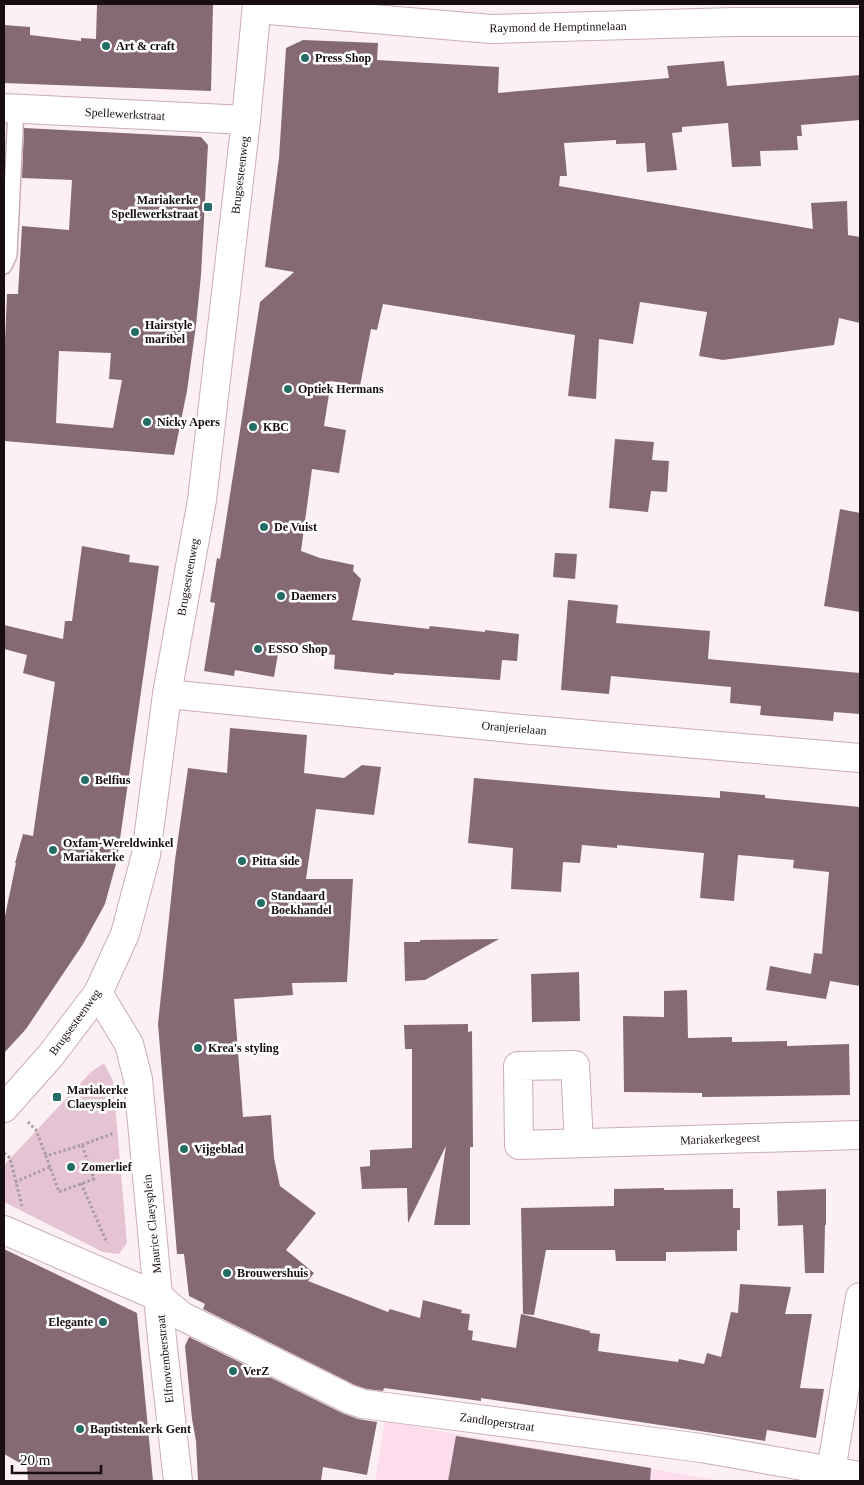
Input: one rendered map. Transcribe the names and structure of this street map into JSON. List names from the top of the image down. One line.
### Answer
{"streets":{"street":["Raymond de Hemptinnelaan","Spellewerkstraat","Brugsesteenweg","Oranjerielaan","Mariakerkegeest","Maurice Claeysplein","Elfnovemberstraat","Zandloperstraat"]},"crossings":[["Raymond de Hemptinnelaan","Brugsesteenweg"],["Spellewerkstraat","Brugsesteenweg"],["Brugsesteenweg","Oranjerielaan"],["Brugsesteenweg","Maurice Claeysplein"],["Maurice Claeysplein","Elfnovemberstraat"],["Maurice Claeysplein","Zandloperstraat"],["Elfnovemberstraat","Zandloperstraat"]],"places":{"other":["Art & craft","Press Shop","Hairstyle maribel","Optiek Hermans","Nicky Apers","KBC","De Vuist","Daemers","ESSO Shop","Belfius","Oxfam-Wereldwinkel Mariakerke","Pitta side","Standaard Boekhandel","Krea's styling","Vijgeblad","Zomerlief","Brouwershuis","Elegante","VerZ","Baptistenkerk Gent"],"transit":["Mariakerke Spellewerkstraat","Mariakerke Claeysplein"]},"scale_bar":"20 m"}
